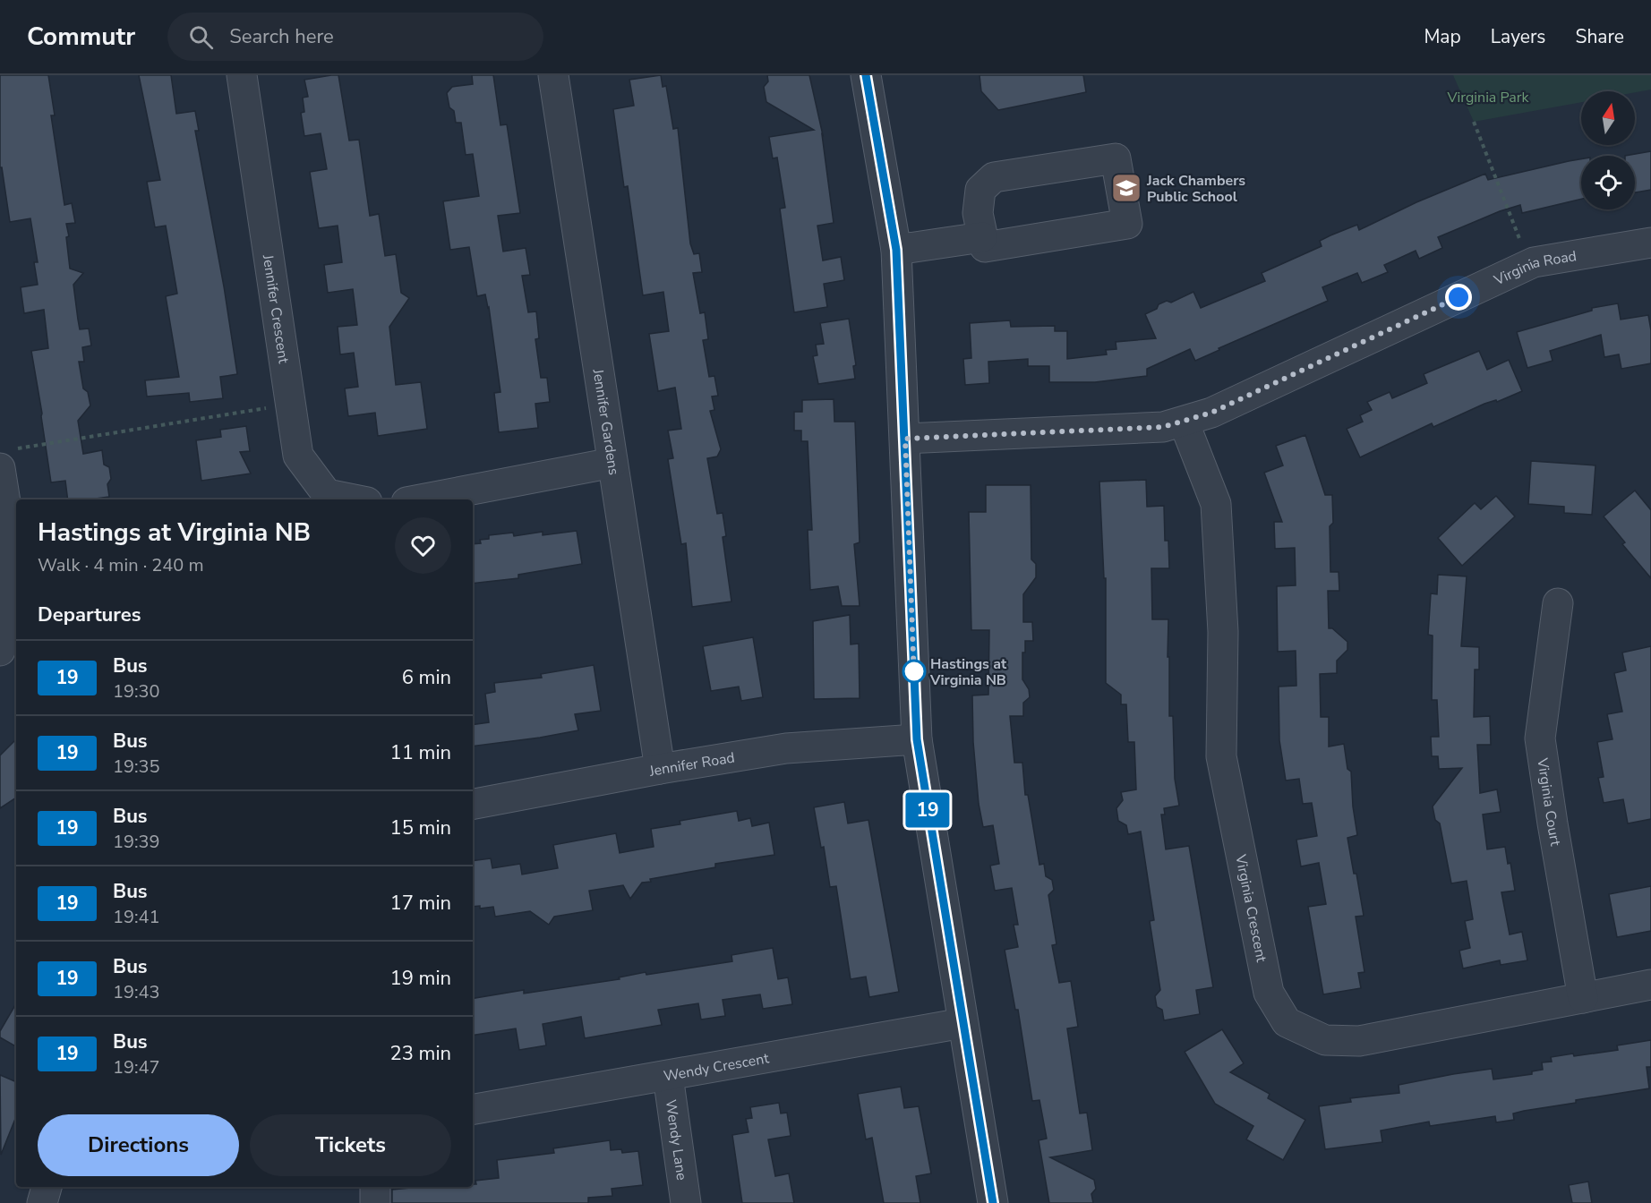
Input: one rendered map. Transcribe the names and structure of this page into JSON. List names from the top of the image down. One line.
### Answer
{"streets":{"street":["Virginia Road","Jennifer Crescent","Jennifer Gardens","Jennifer Road","Virginia Court","Virginia Crescent","Wendy Crescent","Wendy Lane"]},"crossings":[["Virginia Road","Virginia Crescent"],["Jennifer Gardens","Jennifer Road"],["Virginia Court","Virginia Crescent"],["Wendy Crescent","Wendy Lane"]],"parks":["Virginia Park"],"places":{"school or university":["Jack Chambers Public School"],"other":["Hastings at Virginia NB"]},"lines":["bus line 19"],"north":"top","page":{"header":"Commutr","search":"Search here","nav":["Map","Layers","Share"],"on_map":"19","heading":[["Hastings at Virginia NB","Walk · 4 min · 240 m"],"Departures"],"list":[{"mark":"19","name":"Bus","note":"19:30","value":"6 min"},{"mark":"19","name":"Bus","note":"19:35","value":"11 min"},{"mark":"19","name":"Bus","note":"19:39","value":"15 min"},{"mark":"19","name":"Bus","note":"19:41","value":"17 min"},{"mark":"19","name":"Bus","note":"19:43","value":"19 min"},{"mark":"19","name":"Bus","note":"19:47","value":"23 min"}],"buttons":["Directions","Tickets"]}}
